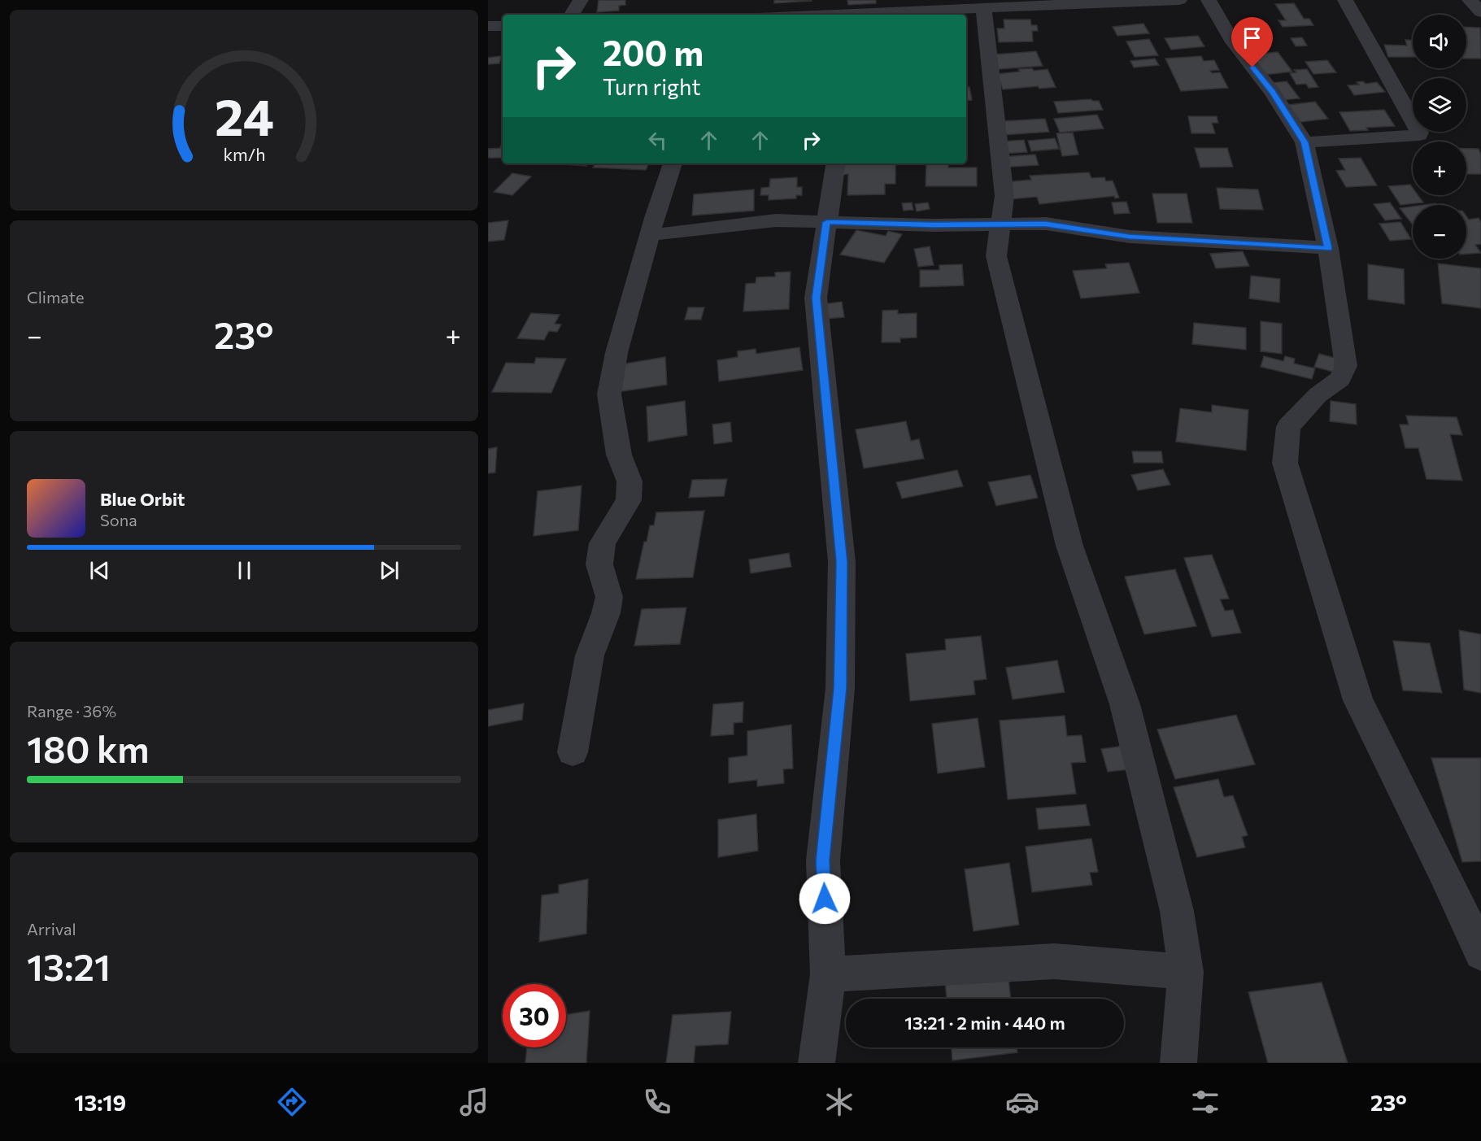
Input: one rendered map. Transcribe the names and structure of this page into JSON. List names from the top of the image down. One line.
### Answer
{"page":{"map_buttons":["+","−"],"turn":["200 m","Turn right"],"tile":["Climate",["Range · 36%","180 km"],["Arrival","13:21"]],"heat":["−","23°","+"],"song":["Blue Orbit","Sona"],"limit":"30","trip":"13:21 · 2 min · 440 m","tabs":["13:19","23°"],"gauge":["24","km/h"]}}
